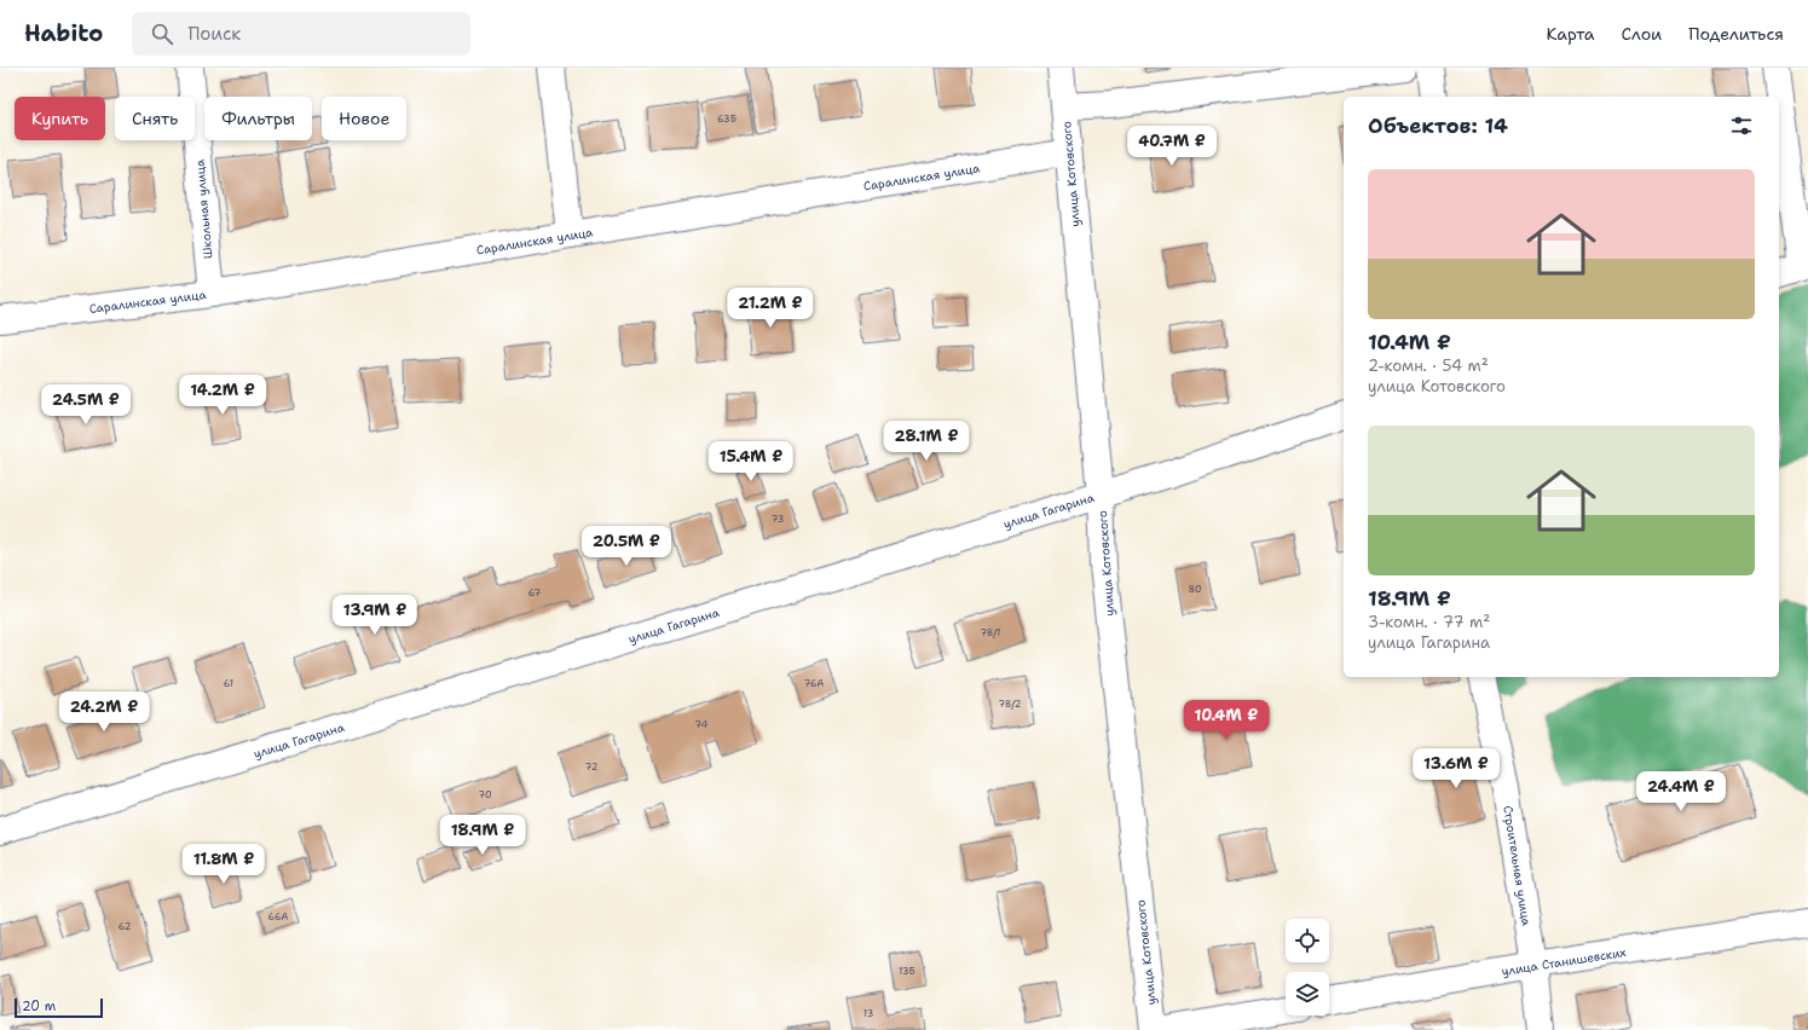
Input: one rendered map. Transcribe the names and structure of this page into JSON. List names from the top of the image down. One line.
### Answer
{"streets":{"street":["улица Котовского","Саралинская улица","Школьная улица","улица Гагарина","Строительная улица","улица Станишевских"]},"crossings":[["улица Котовского","Саралинская улица"],["улица Котовского","улица Гагарина"],["Саралинская улица","Школьная улица"],["Строительная улица","улица Станишевских"]],"house_numbers":["63Б","73","80","67","78/1","61","76А","78/2","74","72","70","66А","62","13Б","13"],"scale_bar":"20 m","page":{"header":"Habito","search":"Поиск","nav":["Карта","Слои","Поделиться"],"chip":["Купить","Снять","Фильтры","Новое"],"heading":"Объектов: 14","price":["40.7M ₽","21.2M ₽","14.2M ₽","24.5M ₽","28.1M ₽","15.4M ₽","20.5M ₽","13.9M ₽","24.2M ₽","10.4M ₽","13.6M ₽","24.4M ₽","18.9M ₽","11.8M ₽"],"list":[{"name":"10.4M ₽","note":"2-комн. · 54 m² · улица Котовского"},{"name":"18.9M ₽","note":"3-комн. · 77 m² · улица Гагарина"}],"scale":"20 m"}}
